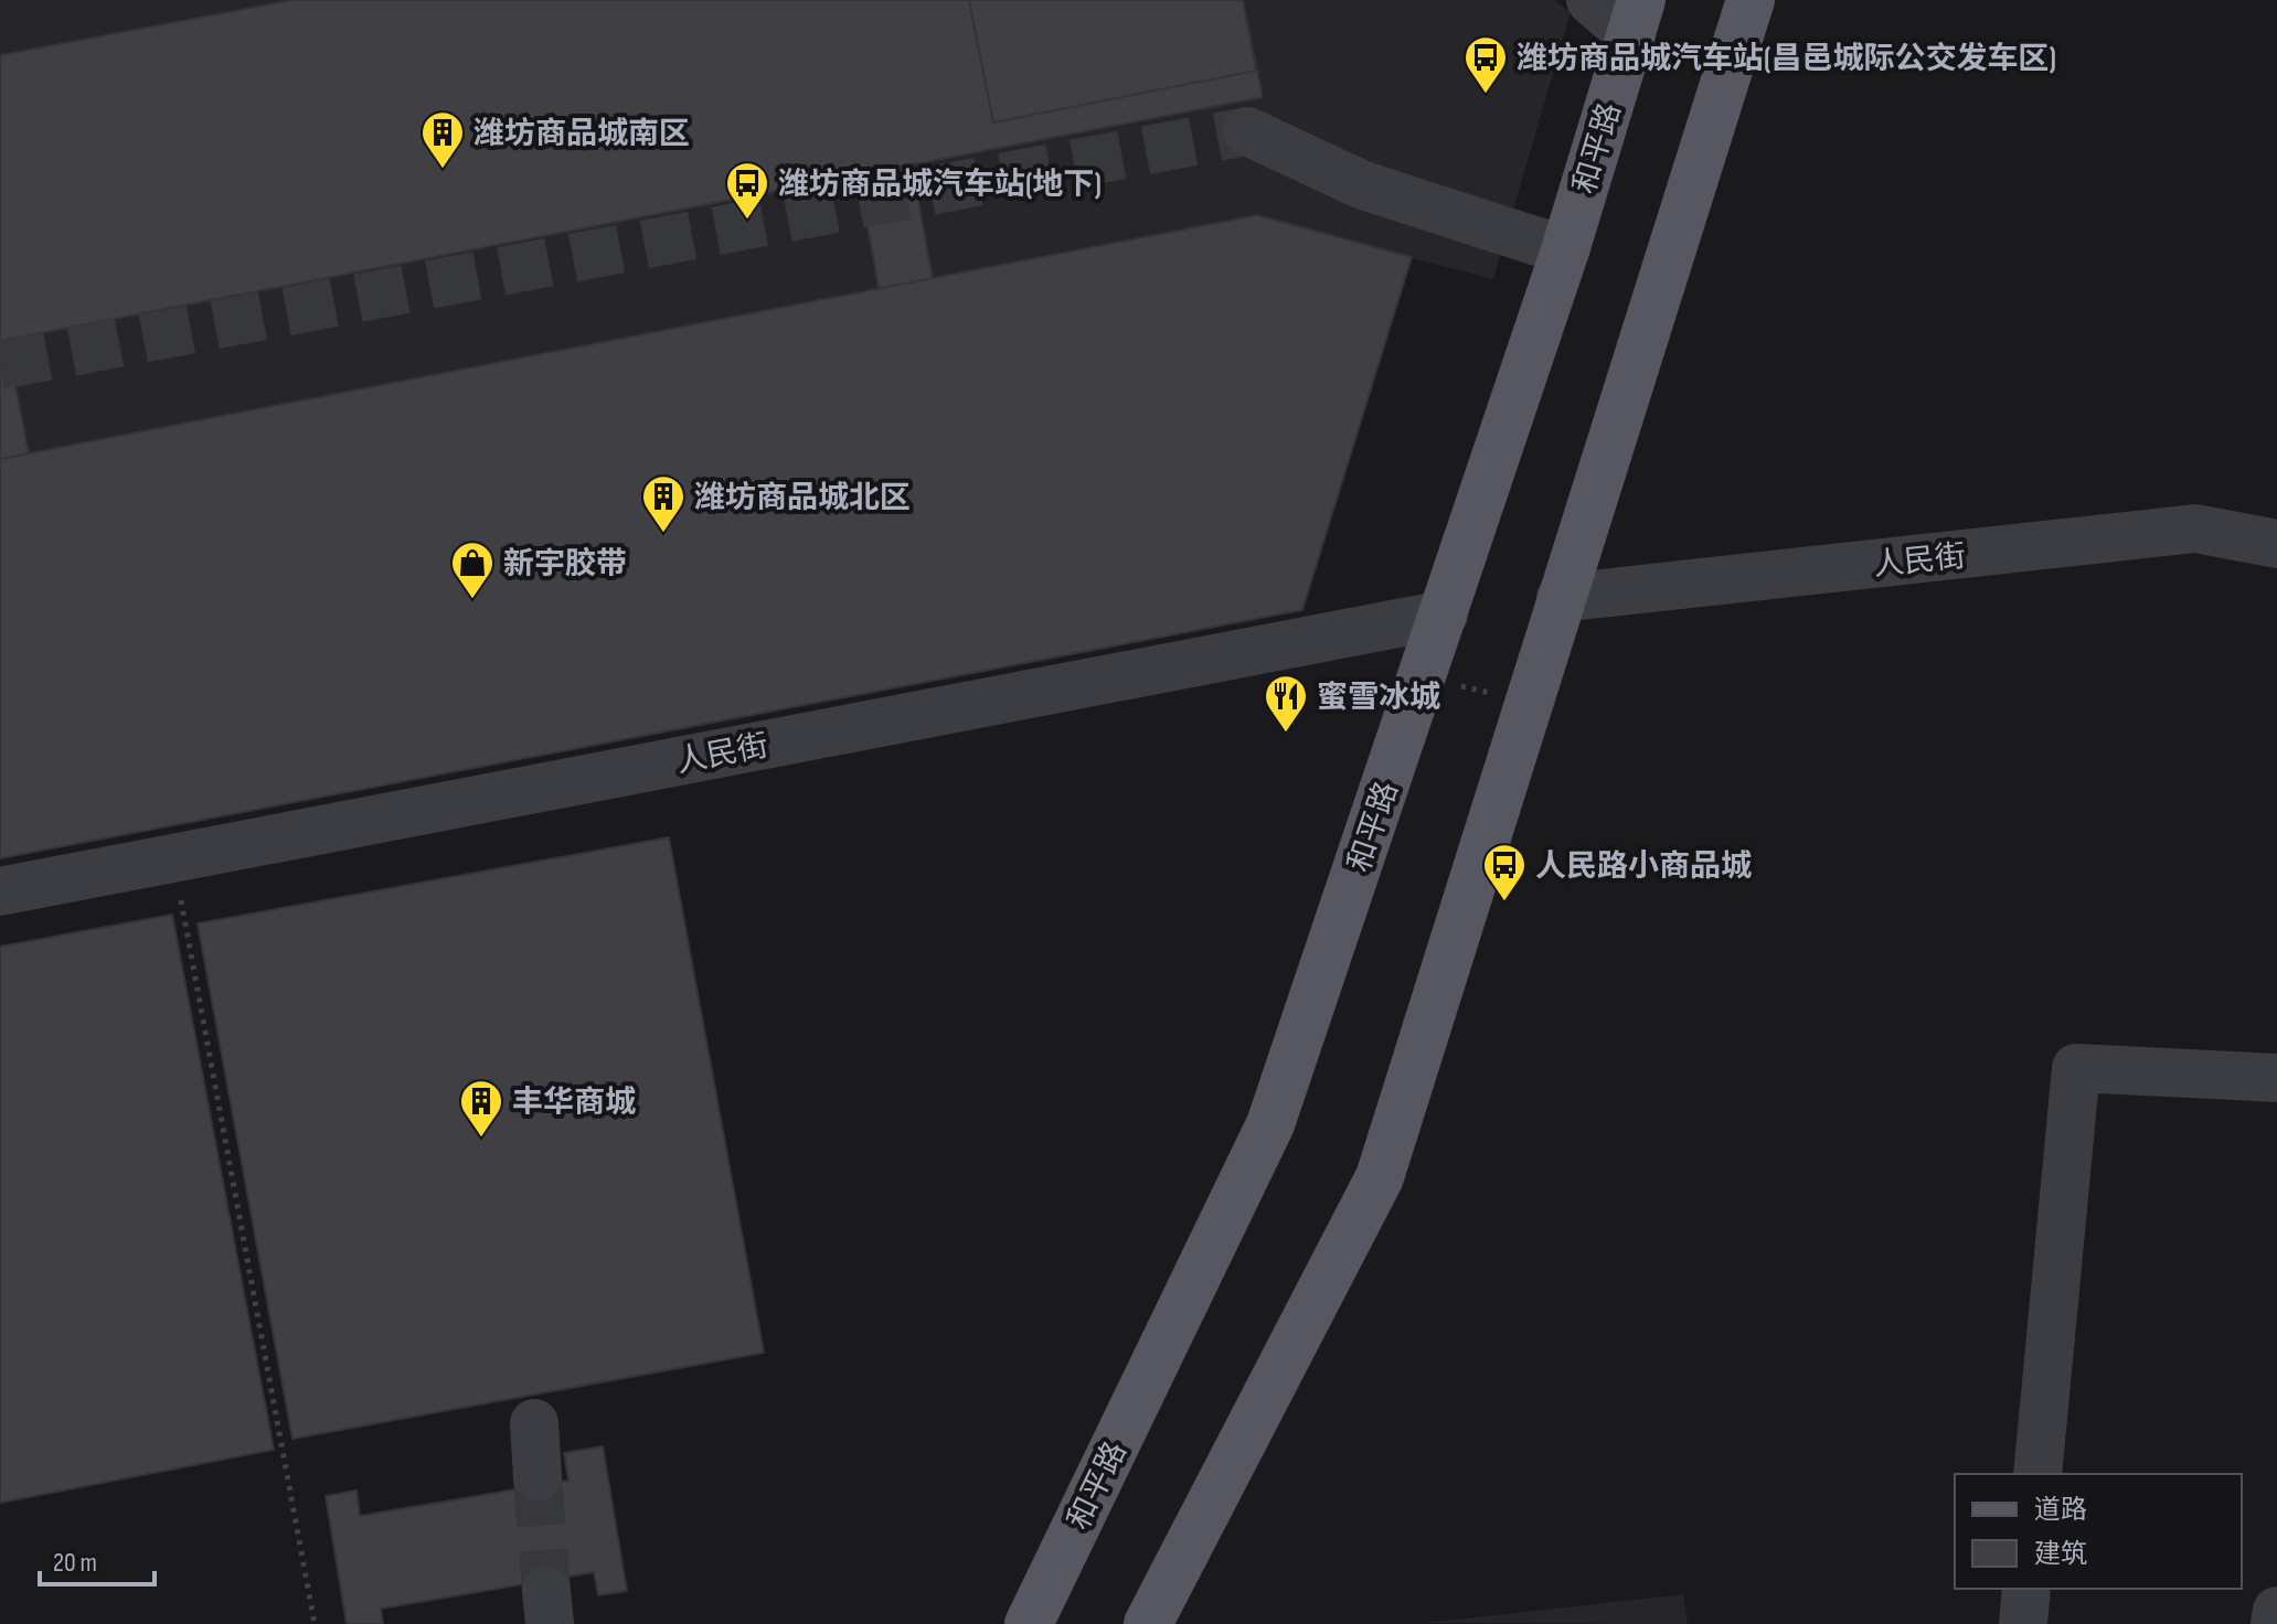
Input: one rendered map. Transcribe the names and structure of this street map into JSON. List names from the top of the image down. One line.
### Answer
{"streets":{"main road":["和平路"],"street":["人民街"]},"crossings":[["和平路","人民街"]],"places":{"bus stop":["潍坊商品城汽车站(昌邑城际公交发车区)","潍坊商品城汽车站(地下)","人民路小商品城"],"building":["潍坊商品城南区","潍坊商品城北区","丰华商城"],"shop":["新宇胶带"],"restaurant":["蜜雪冰城"]},"legend":["道路","建筑"],"scale_bar":"20 m"}
